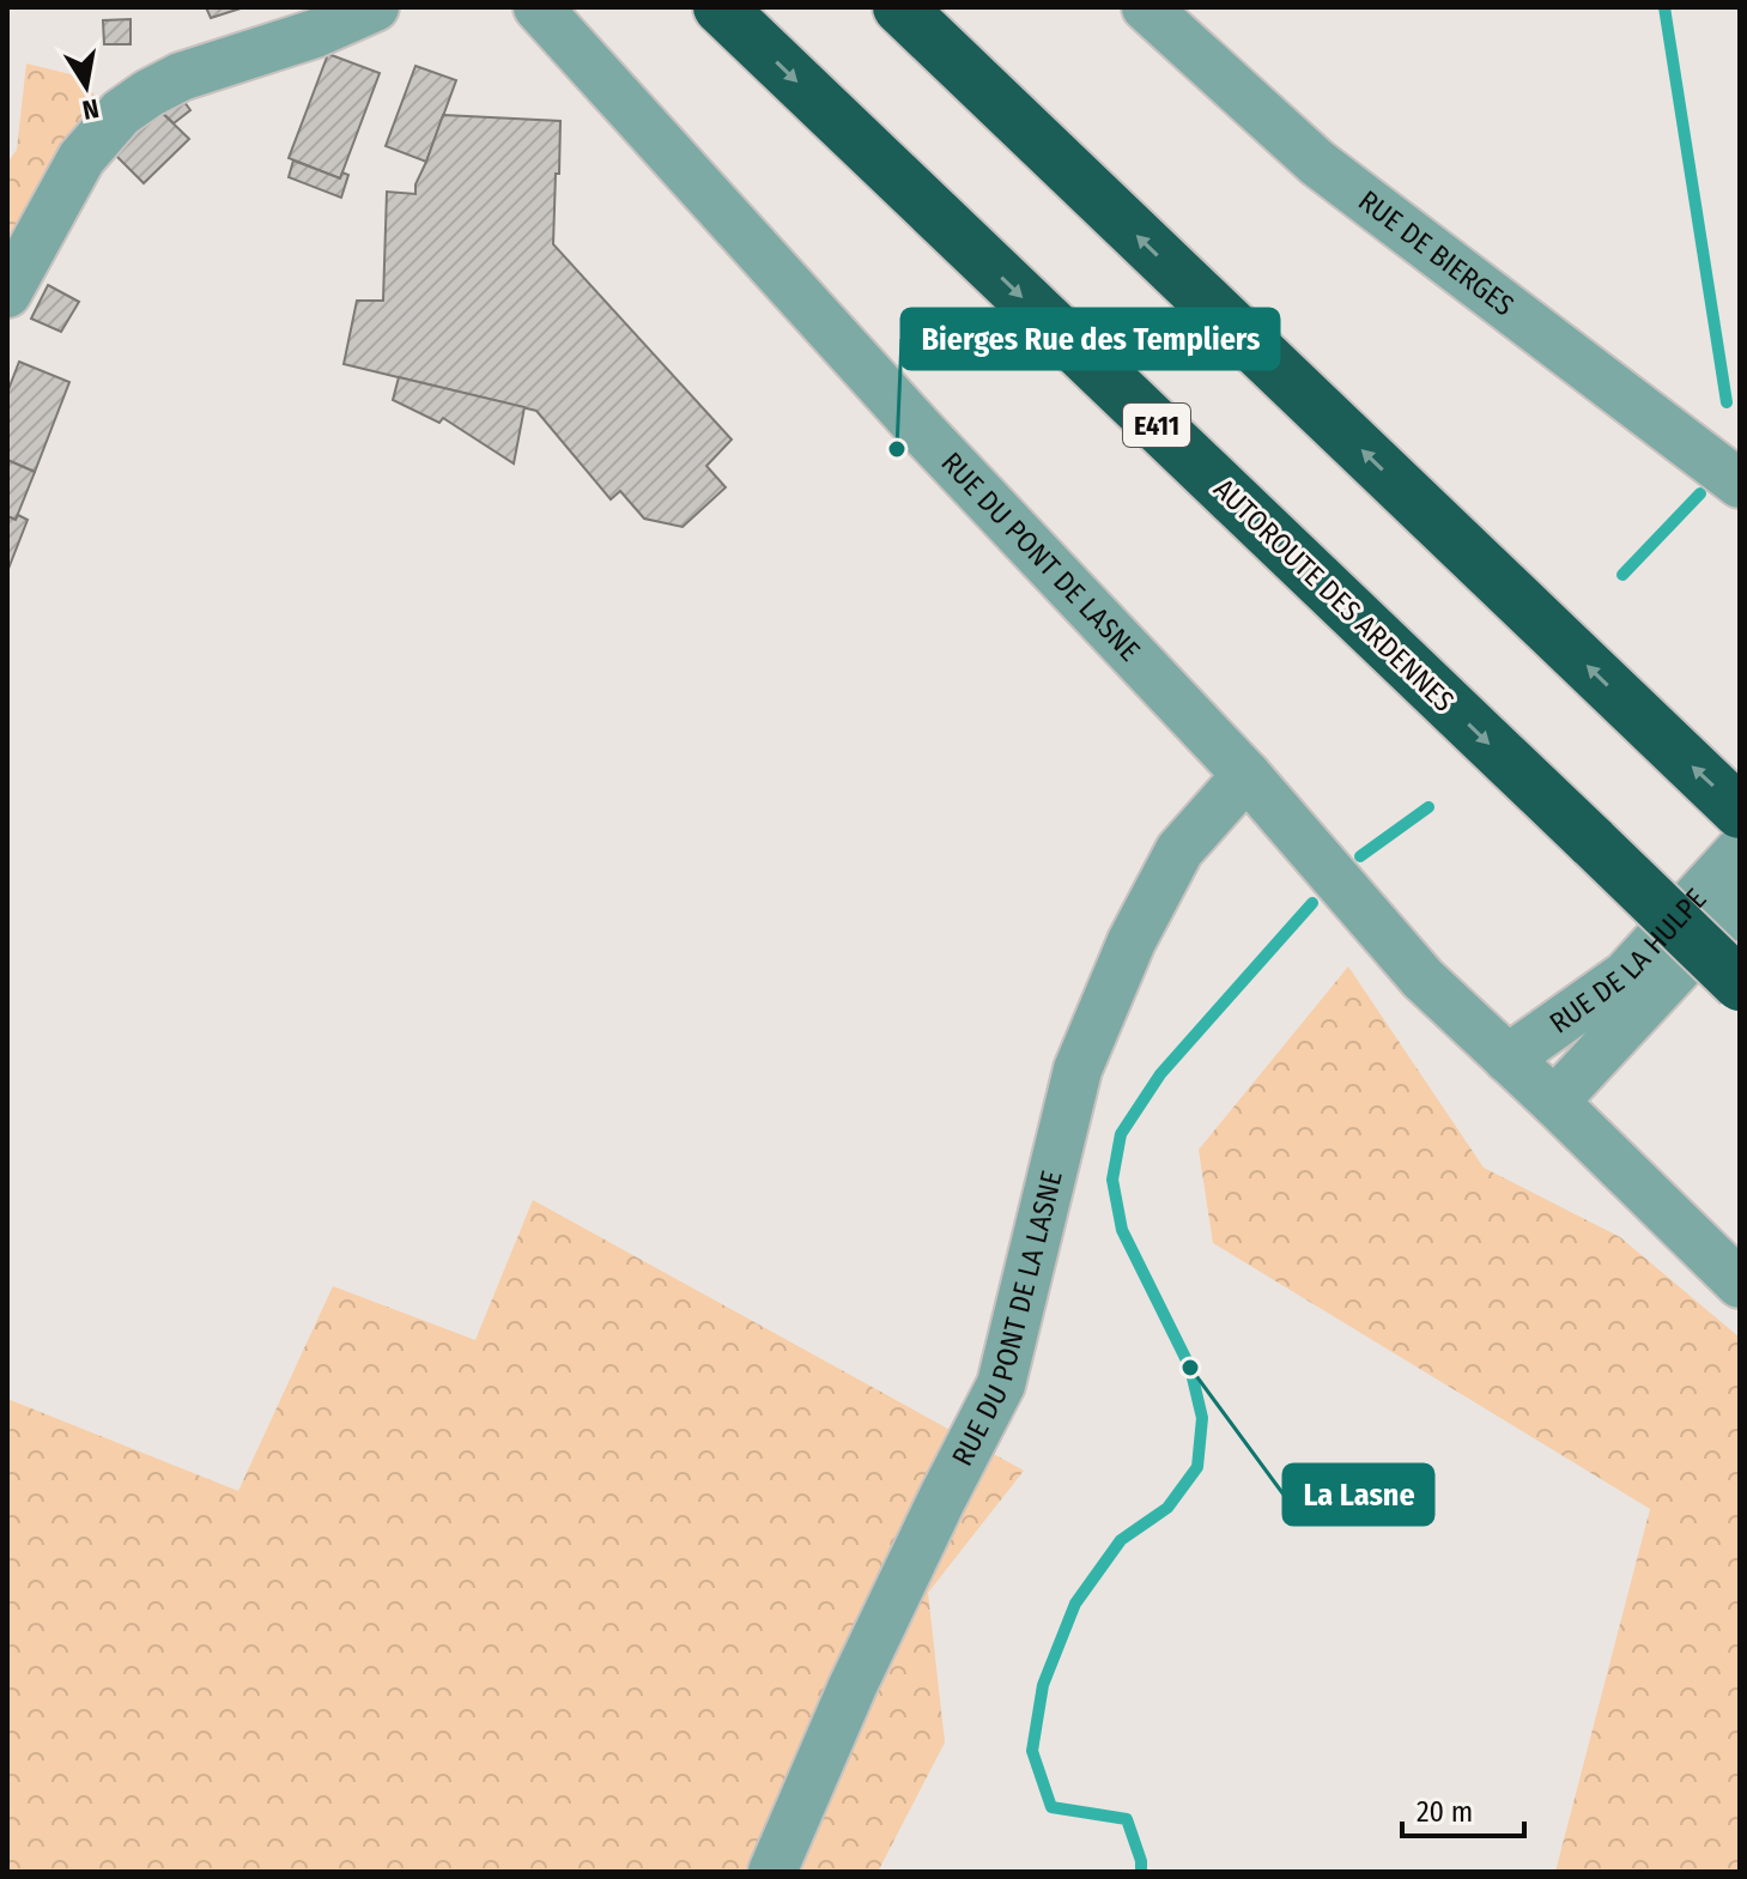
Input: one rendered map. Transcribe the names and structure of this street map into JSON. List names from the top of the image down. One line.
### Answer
{"streets":{"highway":["E411","AUTOROUTE DES ARDENNES"],"street":["RUE DE BIERGES","RUE DU PONT DE LASNE","RUE DE LA HULPE","RUE DU PONT DE LA LASNE"]},"crossings":[["RUE DU PONT DE LASNE","RUE DE LA HULPE"],["RUE DU PONT DE LASNE","RUE DU PONT DE LA LASNE"]],"places":["Bierges Rue des Templiers","La Lasne"],"scale_bar":"20 m","north":"bottom"}
